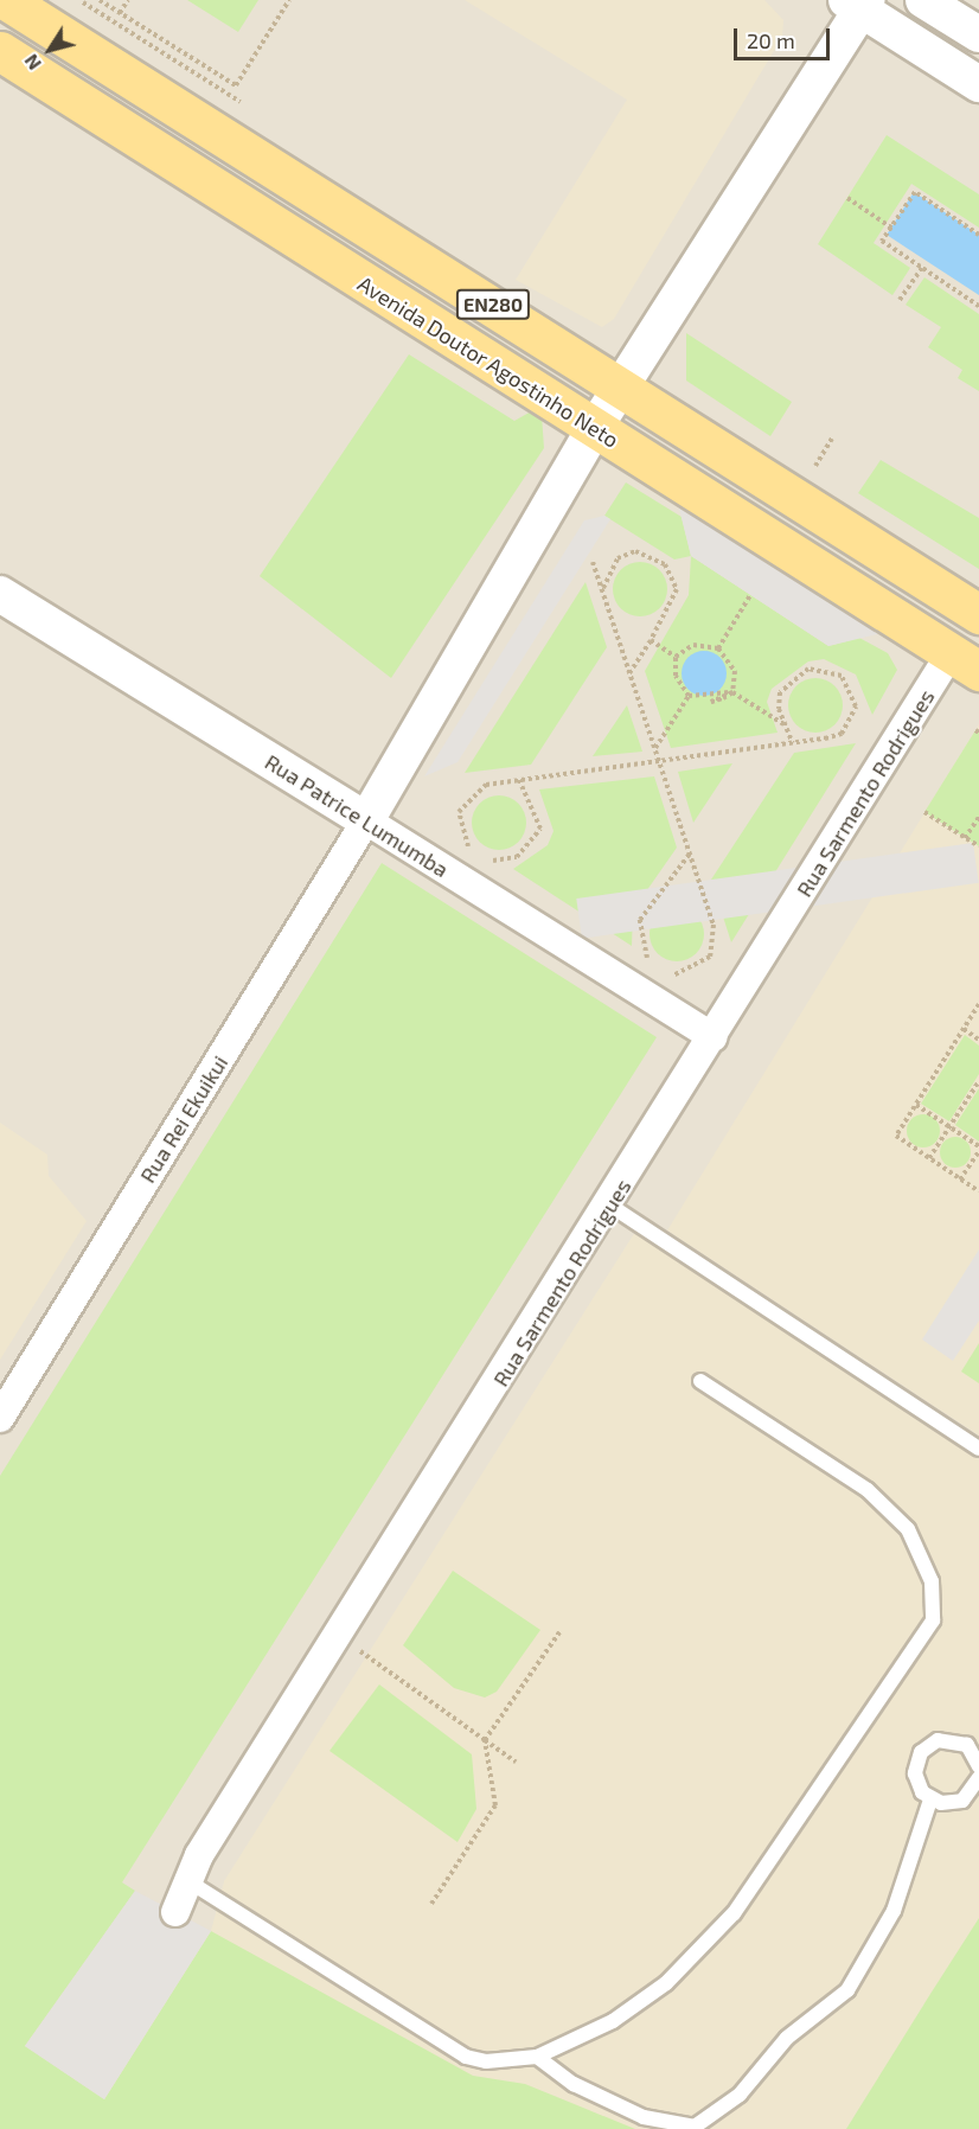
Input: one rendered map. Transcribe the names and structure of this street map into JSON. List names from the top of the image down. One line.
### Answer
{"streets":{"main road":["EN280","Avenida Doutor Agostinho Neto"],"street":["Rua Sarmento Rodrigues","Rua Patrice Lumumba","Rua Rei Ekuikui"]},"crossings":[["Avenida Doutor Agostinho Neto","Rua Sarmento Rodrigues"],["Rua Sarmento Rodrigues","Rua Patrice Lumumba"],["Rua Patrice Lumumba","Rua Rei Ekuikui"]],"scale_bar":"20 m","north":"bottom left"}
